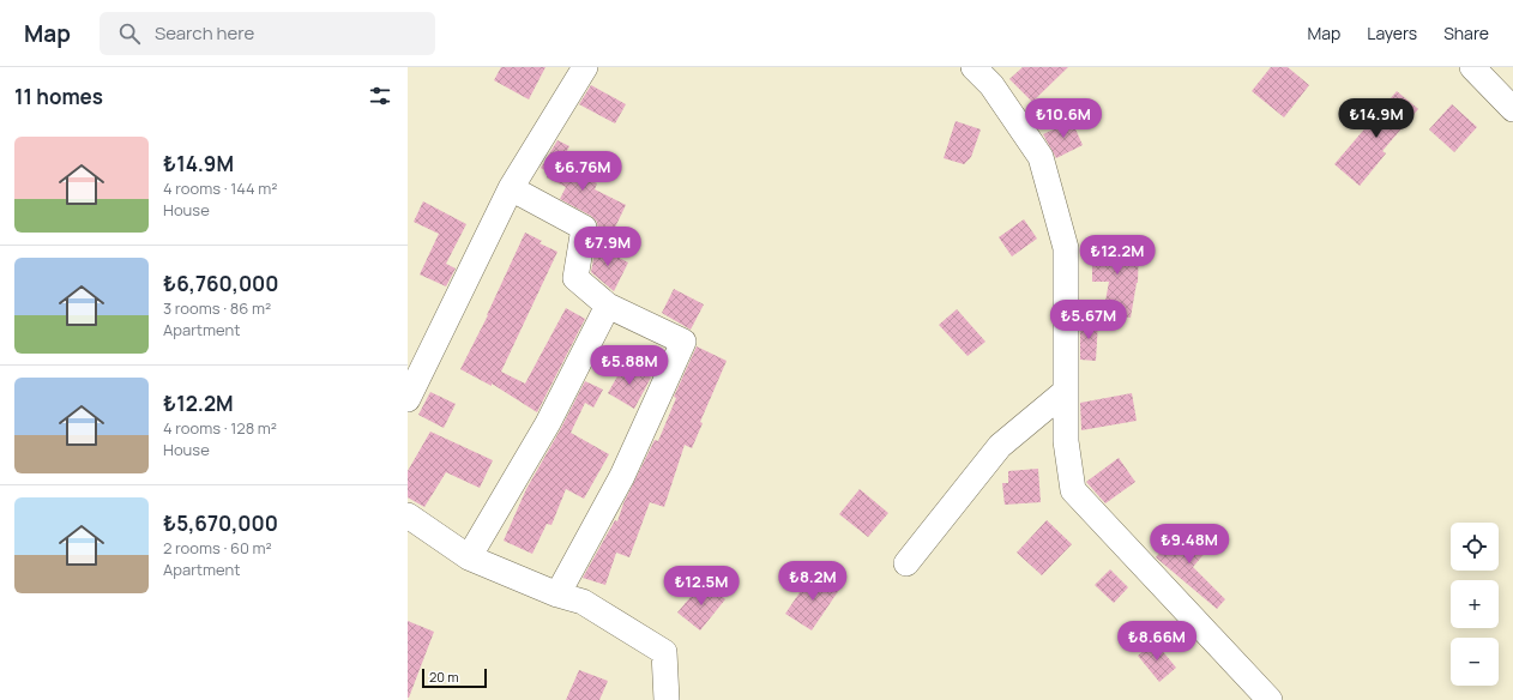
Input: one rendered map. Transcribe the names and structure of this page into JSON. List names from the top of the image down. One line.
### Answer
{"scale_bar":"20 m","page":{"header":"Map","search":"Search here","nav":["Map","Layers","Share"],"heading":"11 homes","price":["₺10.6M","₺14.9M","₺6.76M","₺7.9M","₺12.2M","₺5.67M","₺5.88M","₺9.48M","₺8.2M","₺12.5M","₺8.66M"],"list":[{"name":"₺14.9M","note":"4 rooms · 144 m² · House"},{"name":"₺6,760,000","note":"3 rooms · 86 m² · Apartment"},{"name":"₺12.2M","note":"4 rooms · 128 m² · House"},{"name":"₺5,670,000","note":"2 rooms · 60 m² · Apartment"}],"map_buttons":["+","−"],"scale":"20 m"}}
